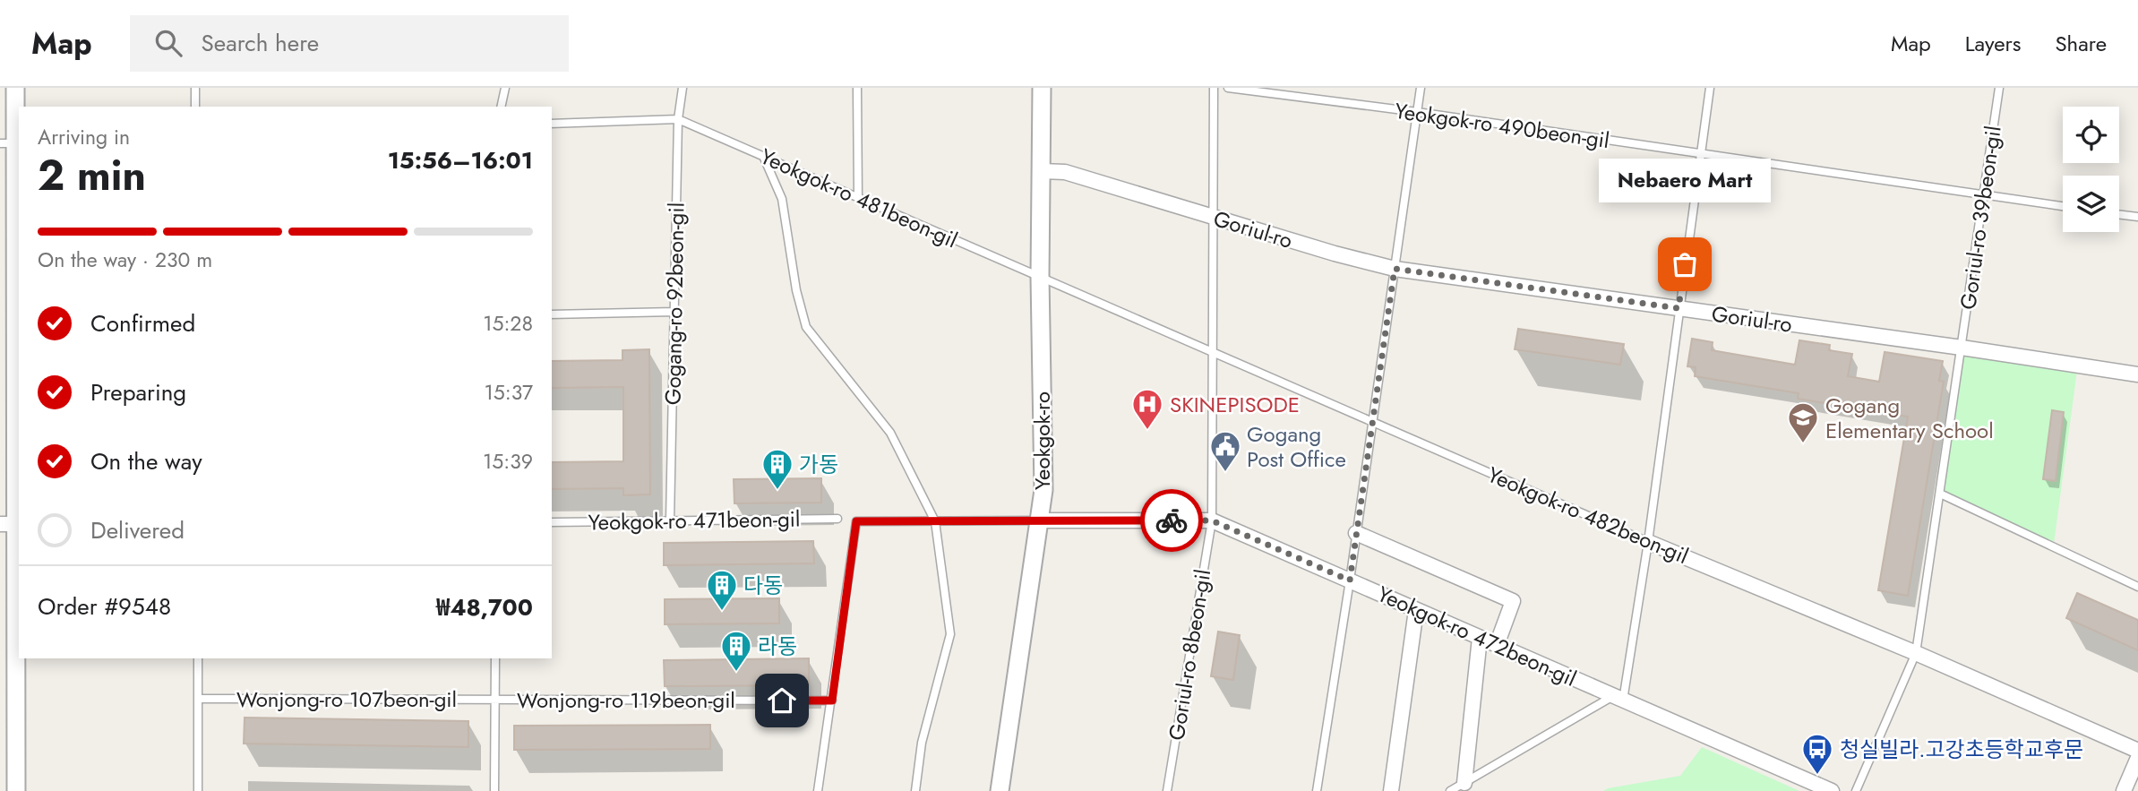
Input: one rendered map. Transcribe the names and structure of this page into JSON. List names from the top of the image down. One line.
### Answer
{"streets":{"street":["Goriul-ro","Yeokgok-ro","Yeokgok-ro 482beon-gil","Yeokgok-ro 472beon-gil"],"lane":["Yeokgok-ro 490beon-gil","Yeokgok-ro 481beon-gil","Goriul-ro 39beon-gil","Gogang-ro 92beon-gil","Yeokgok-ro 471beon-gil","Goriul-ro 8beon-gil","Wonjong-ro 107beon-gil","Wonjong-ro 119beon-gil"]},"crossings":[["Yeokgok-ro 490beon-gil","Goriul-ro 39beon-gil"],["Yeokgok-ro 481beon-gil","Gogang-ro 92beon-gil"],["Yeokgok-ro 481beon-gil","Yeokgok-ro"],["Yeokgok-ro 481beon-gil","Yeokgok-ro 482beon-gil"],["Goriul-ro 39beon-gil","Goriul-ro"],["Goriul-ro 39beon-gil","Yeokgok-ro 482beon-gil"],["Goriul-ro","Yeokgok-ro"],["Goriul-ro","Goriul-ro 8beon-gil"],["Gogang-ro 92beon-gil","Yeokgok-ro 471beon-gil"],["Yeokgok-ro","Yeokgok-ro 482beon-gil"],["Yeokgok-ro","Yeokgok-ro 472beon-gil"],["Yeokgok-ro 482beon-gil","Goriul-ro 8beon-gil"],["Yeokgok-ro 472beon-gil","Goriul-ro 8beon-gil"],["Wonjong-ro 107beon-gil","Wonjong-ro 119beon-gil"]],"places":{"other":["Nebaero Mart"],"hospital":["SKINEPISODE"],"school or university":["Gogang Elementary School"],"public building":["Gogang Post Office"],"building":["가동","다동","라동"],"bus stop":["청실빌라.고강초등학교후문"]},"page":{"header":"Map","search":"Search here","nav":["Map","Layers","Share"],"heading":["2 min","Arriving in","15:56–16:01"],"panel":["Order #9548","₩48,700"],"bubble":"Nebaero Mart","bar":"On the way · 230 m","list":[["Confirmed","15:28"],["Preparing","15:37"],["On the way","15:39"],"Delivered"]}}
